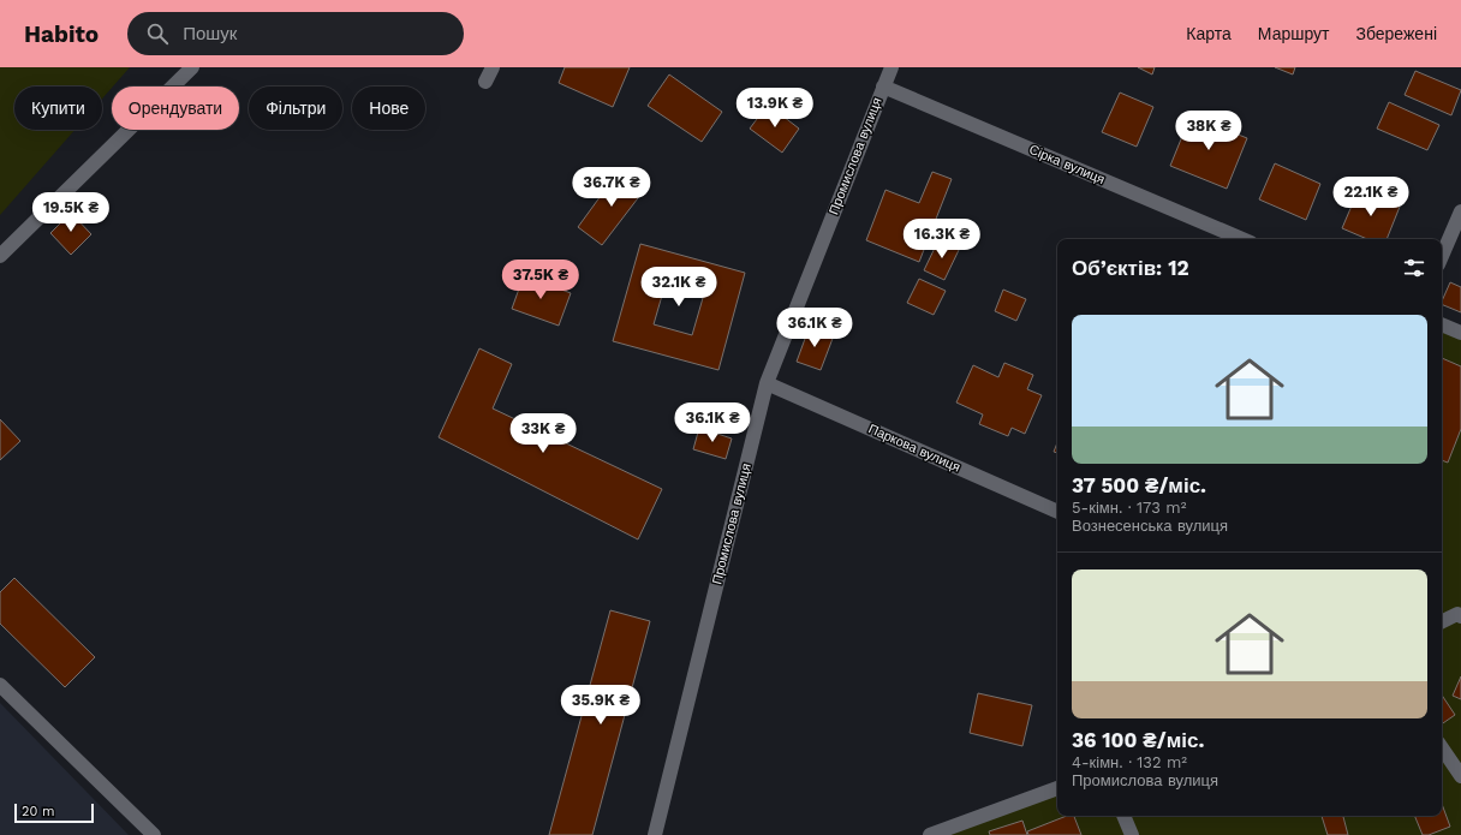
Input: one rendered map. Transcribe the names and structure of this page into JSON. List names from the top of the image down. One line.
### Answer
{"streets":{"street":["Промислова вулиця","Сірка вулиця","Паркова вулиця"]},"crossings":[["Промислова вулиця","Сірка вулиця"],["Промислова вулиця","Паркова вулиця"]],"scale_bar":"20 m","page":{"header":"Habito","search":"Пошук","nav":["Карта","Маршрут","Збережені"],"chip":["Купити","Орендувати","Фільтри","Нове"],"price":["13.9K ₴","38K ₴","36.7K ₴","22.1K ₴","19.5K ₴","16.3K ₴","37.5K ₴","32.1K ₴","36.1K ₴","36.1K ₴","33K ₴","35.9K ₴"],"heading":"Об’єктів: 12","list":[{"name":"37 500 ₴/міс.","note":"5-кімн. · 173 m² · Вознесенська вулиця"},{"name":"36 100 ₴/міс.","note":"4-кімн. · 132 m² · Промислова вулиця"}],"scale":"20 m"}}
